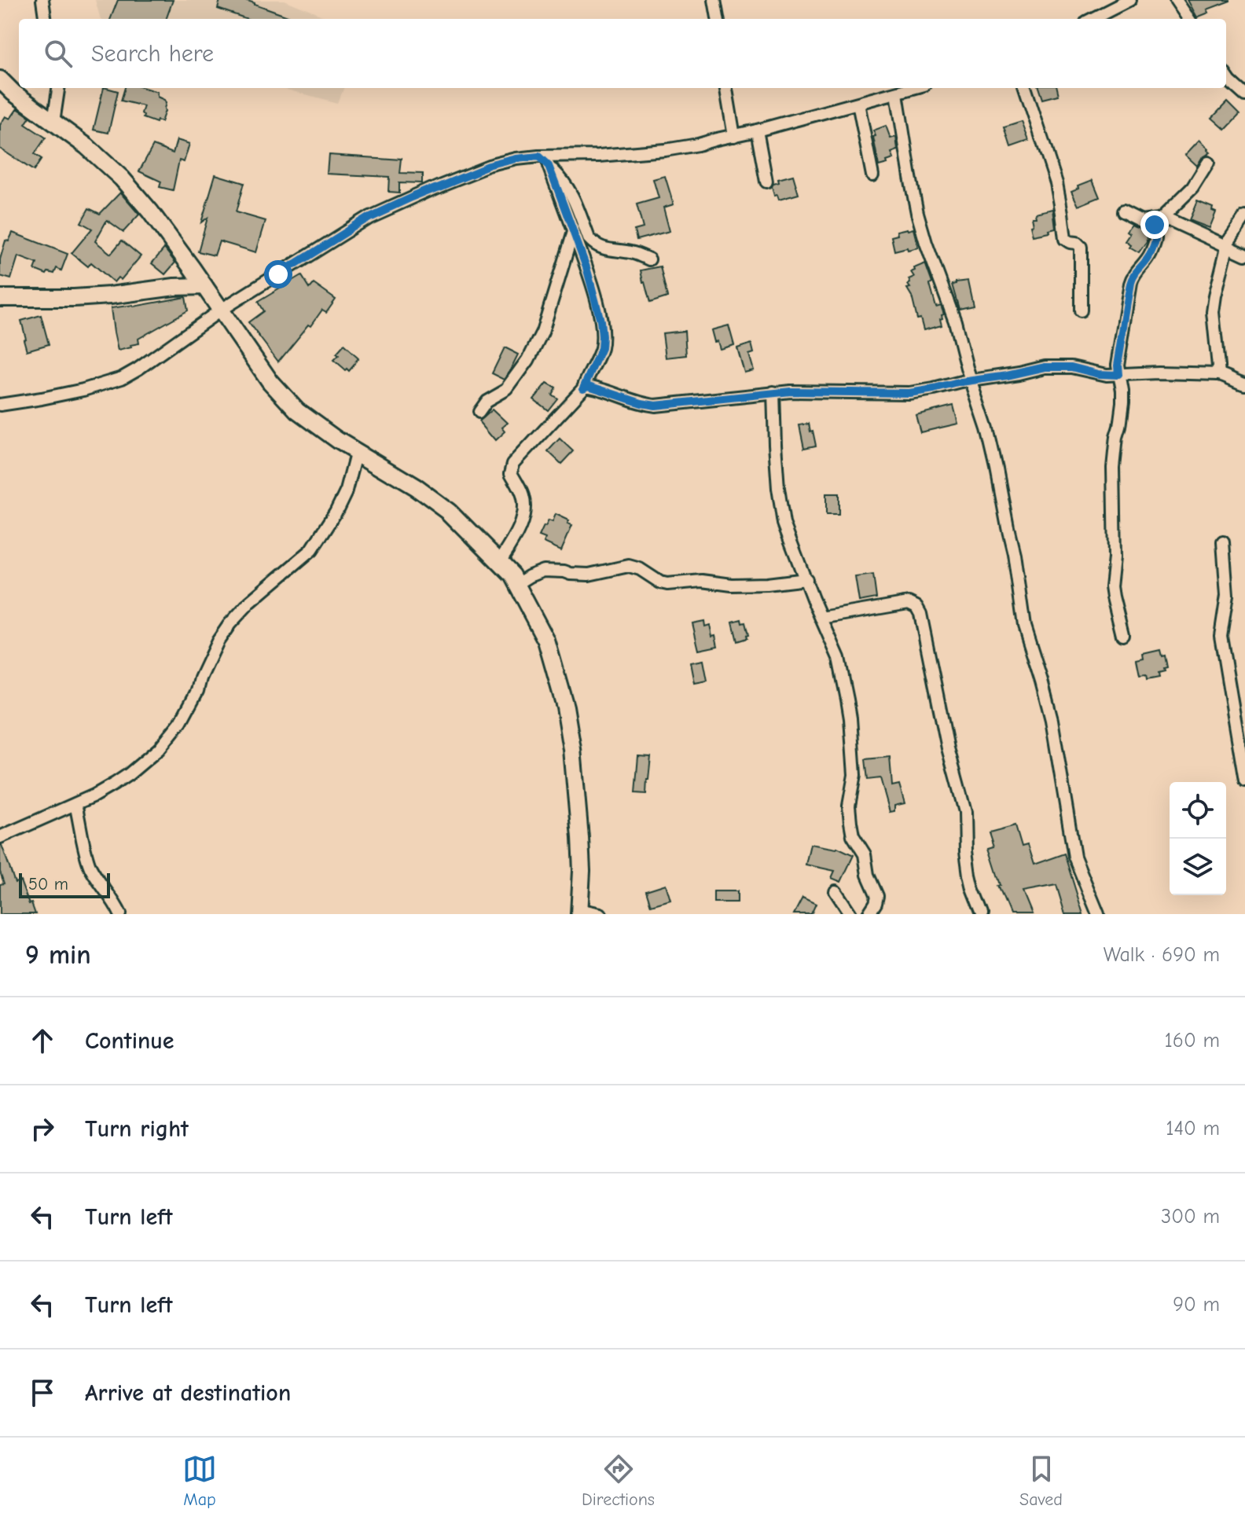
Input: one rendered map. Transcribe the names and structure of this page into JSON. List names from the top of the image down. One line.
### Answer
{"scale_bar":"50 m","page":{"search":"Search here","scale":"50 m","heading":["9 min","Walk · 690 m"],"list":[["Continue","160 m"],["Turn right","140 m"],["Turn left","300 m"],["Turn left","90 m"],"Arrive at destination"],"nav":["Map","Directions","Saved"]}}
